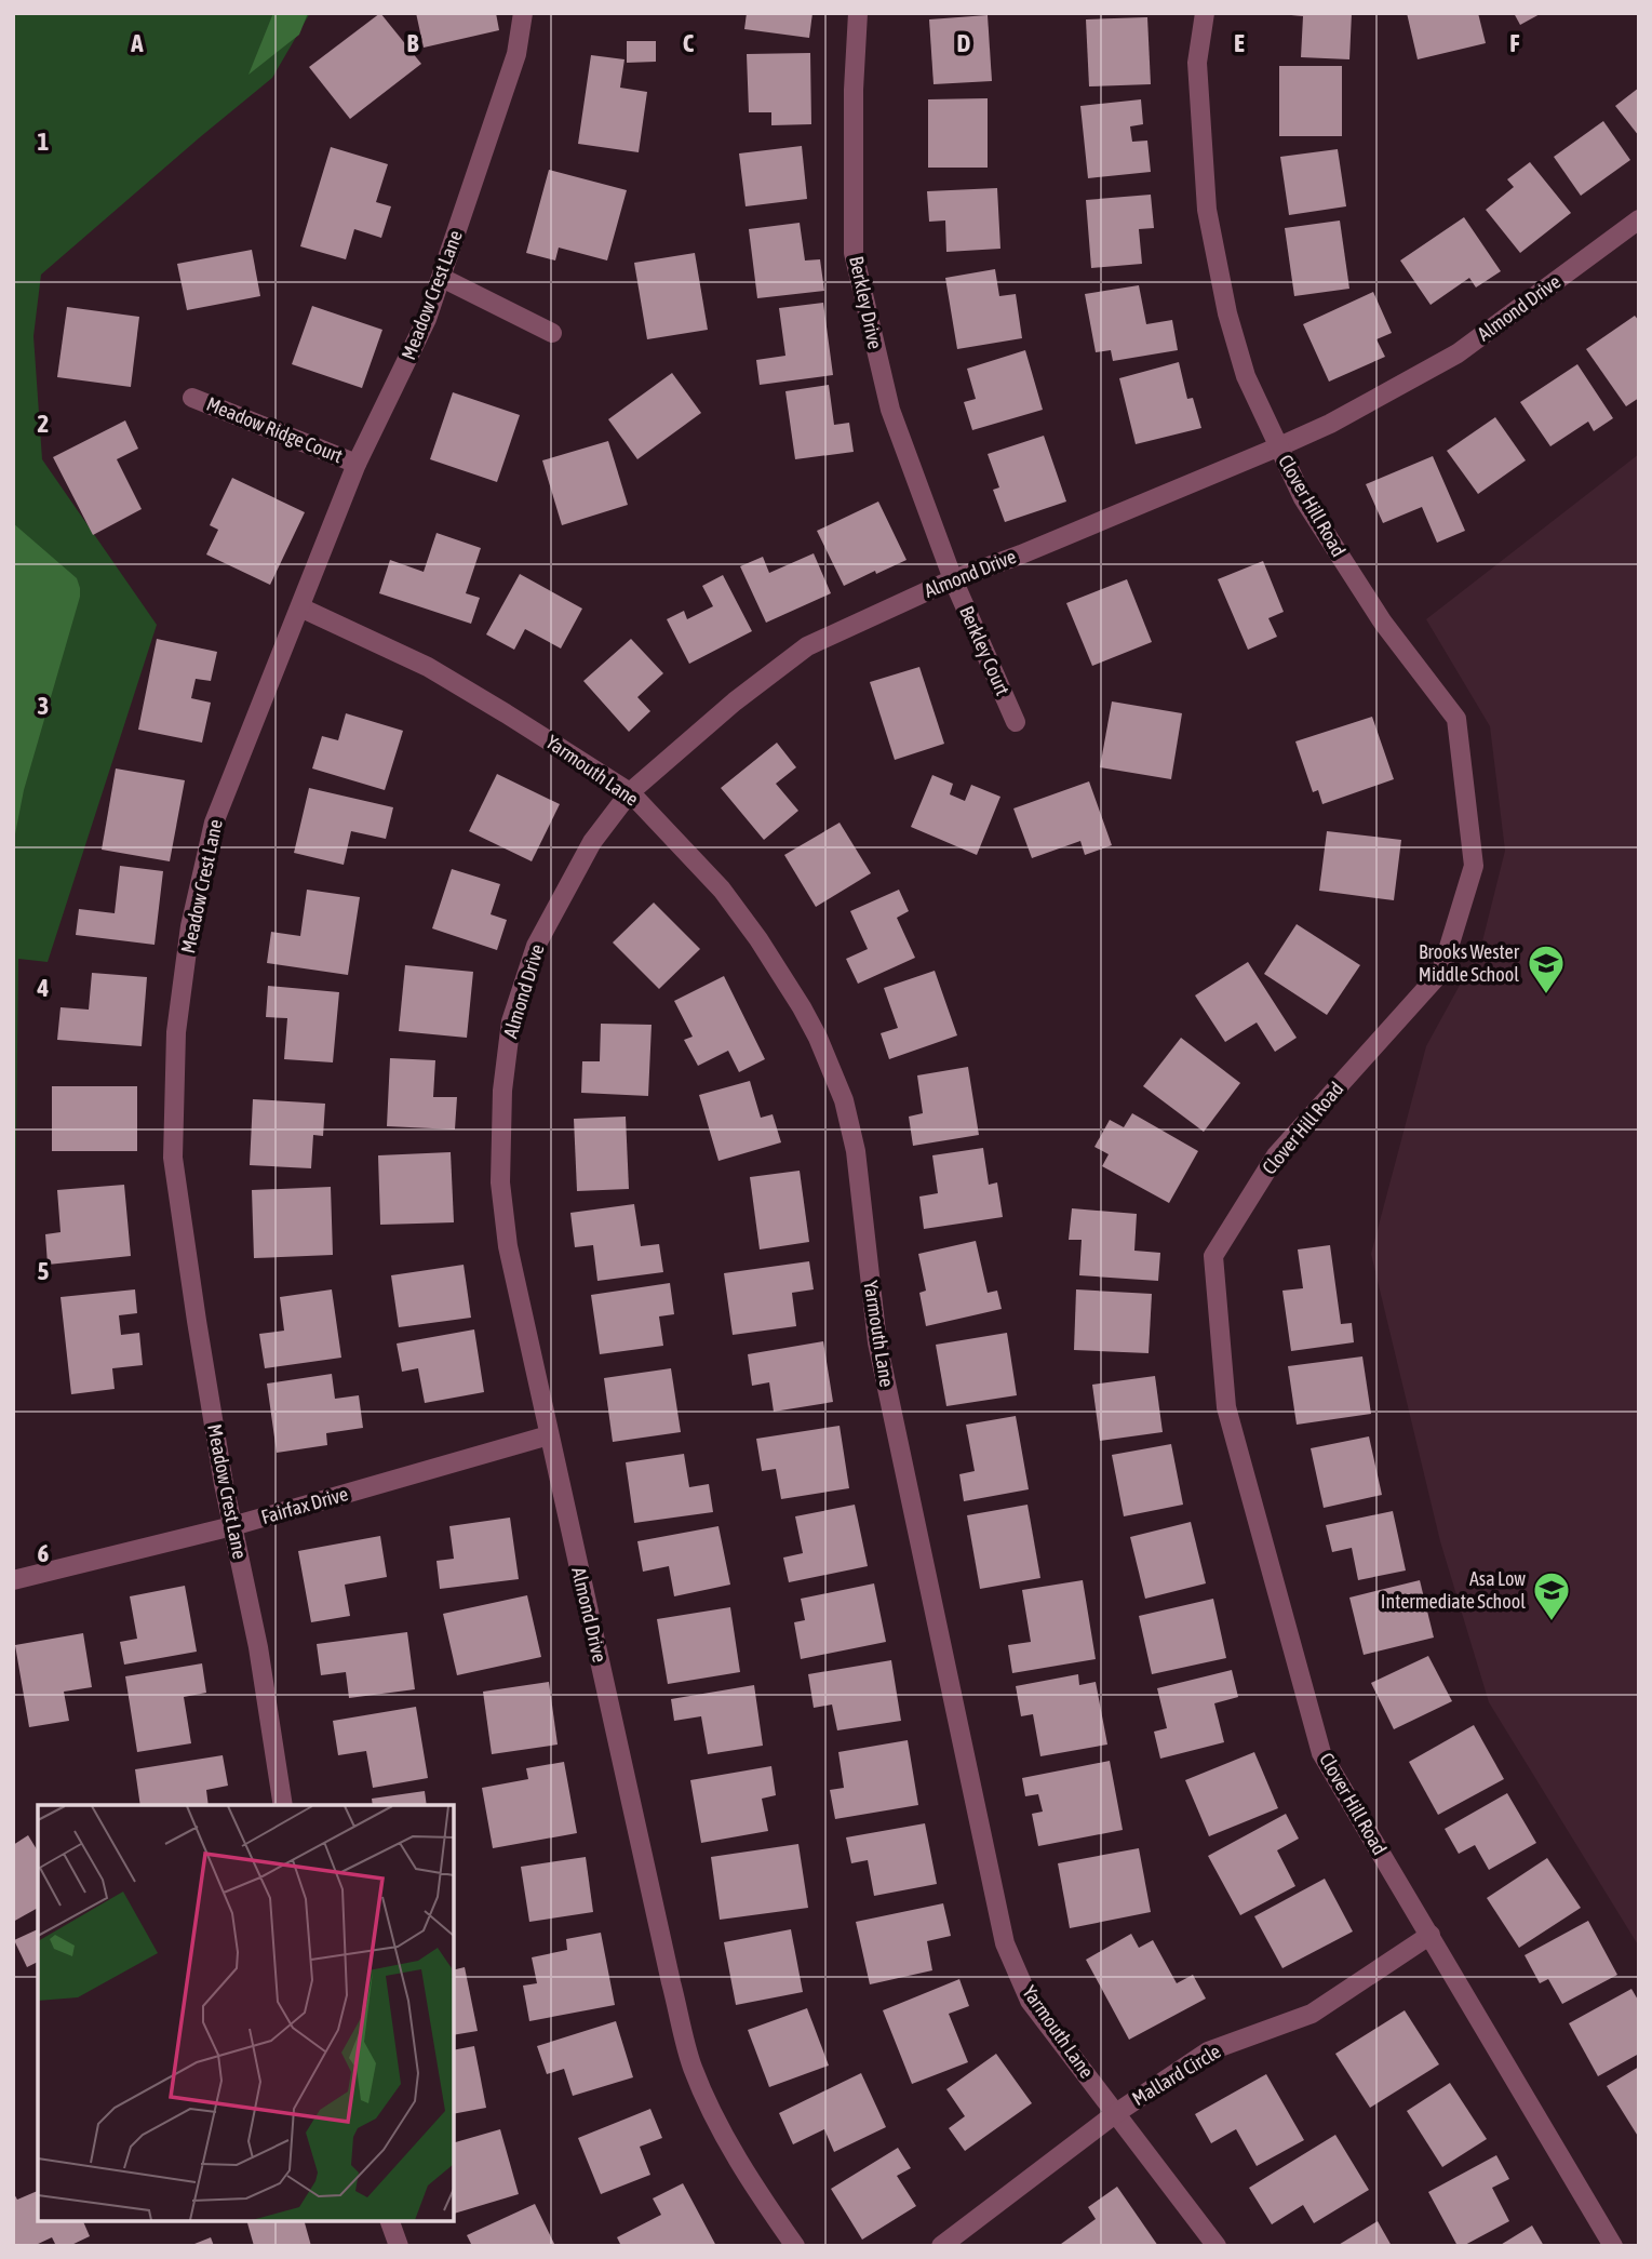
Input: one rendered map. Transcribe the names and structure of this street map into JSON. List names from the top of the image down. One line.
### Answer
{"streets":{"street":["Meadow Crest Lane","Berkley Drive","Almond Drive","Meadow Ridge Court","Clover Hill Road","Berkley Court","Yarmouth Lane","Fairfax Drive","Mallard Circle"]},"crossings":[["Meadow Crest Lane","Meadow Ridge Court"],["Meadow Crest Lane","Yarmouth Lane"],["Meadow Crest Lane","Fairfax Drive"],["Berkley Drive","Almond Drive"],["Berkley Drive","Berkley Court"],["Almond Drive","Clover Hill Road"],["Almond Drive","Berkley Court"],["Almond Drive","Yarmouth Lane"],["Almond Drive","Fairfax Drive"],["Clover Hill Road","Mallard Circle"],["Yarmouth Lane","Mallard Circle"]],"places":{"school or university":["Brooks Wester Middle School","Asa Low Intermediate School"]},"grid":{"columns":["A","B","C","D","E","F"],"rows":["1","2","3","4","5","6"]}}
